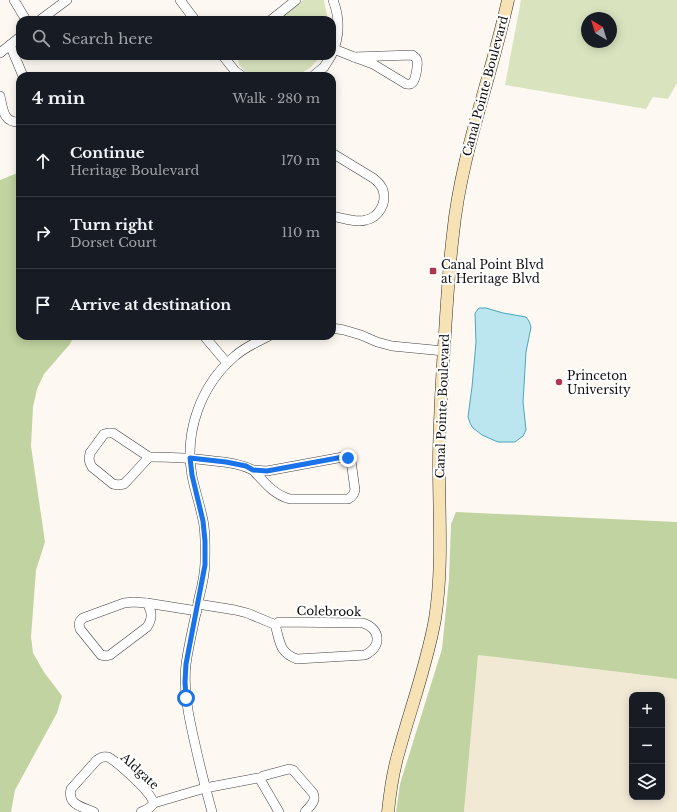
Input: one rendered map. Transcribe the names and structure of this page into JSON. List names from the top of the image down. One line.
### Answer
{"streets":{"street":["Canal Pointe Boulevard","Colebrook","Aldgate"]},"places":{"transit":["Canal Point Blvd at Heritage Blvd"],"other":["Princeton University"]},"north":"top left","page":{"search":"Search here","heading":["4 min","Walk · 280 m"],"list":[["Continue","Heritage Boulevard","170 m"],["Turn right","Dorset Court","110 m"],"Arrive at destination"],"map_buttons":["+","−"]}}
